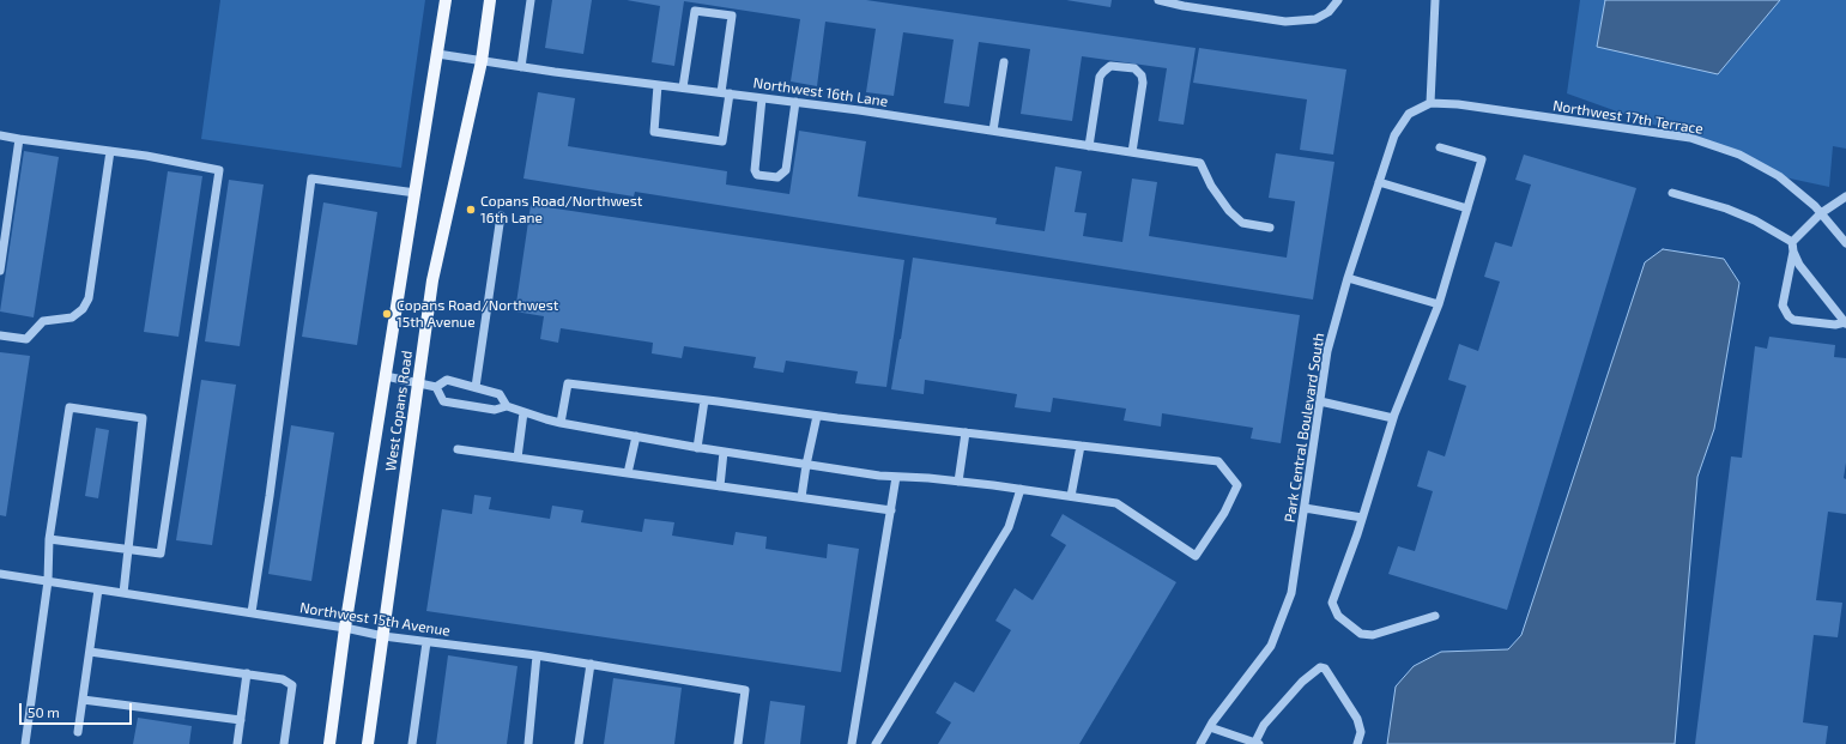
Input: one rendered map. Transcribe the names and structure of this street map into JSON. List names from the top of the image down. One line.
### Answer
{"streets":{"main road":["West Copans Road"],"street":["Northwest 16th Lane","Northwest 17th Terrace","Park Central Boulevard South","Northwest 15th Avenue"]},"crossings":[["Northwest 16th Lane","West Copans Road"],["Northwest 17th Terrace","Park Central Boulevard South"],["West Copans Road","Northwest 15th Avenue"]],"places":["Copans Road/Northwest 16th Lane","Copans Road/Northwest 15th Avenue"],"scale_bar":"50 m"}
